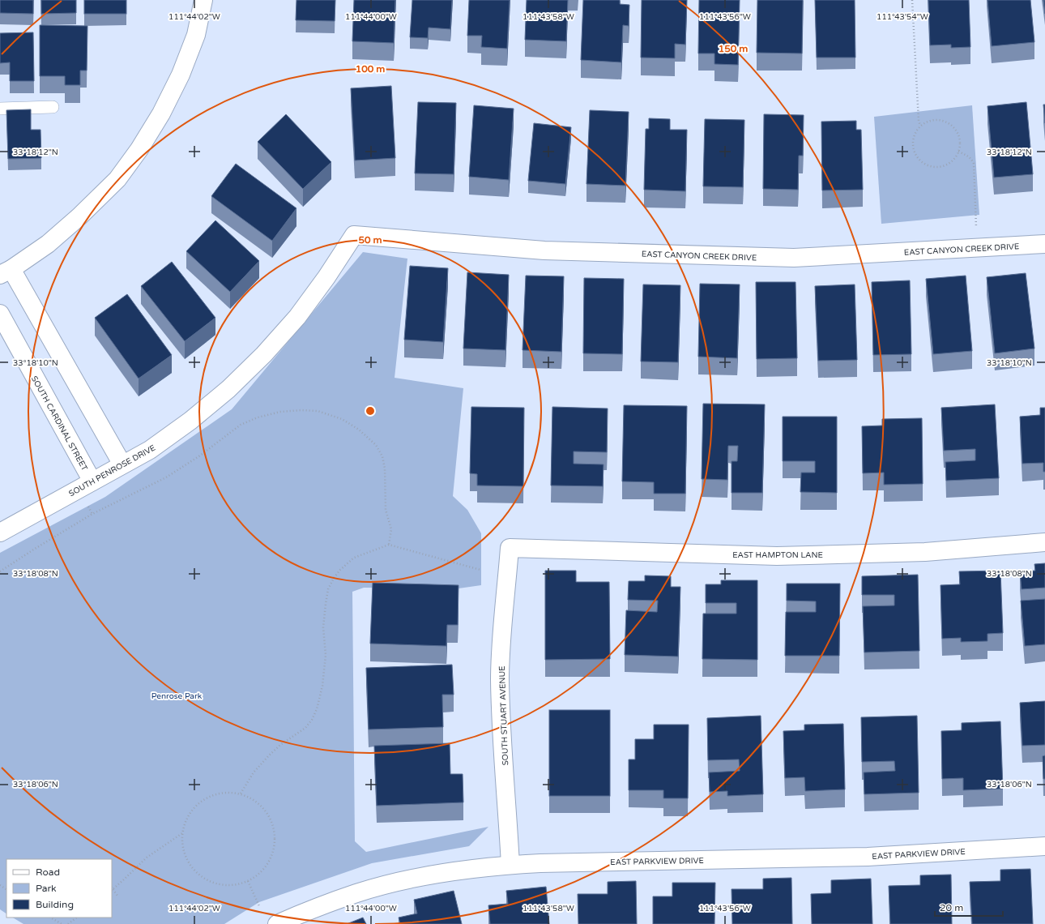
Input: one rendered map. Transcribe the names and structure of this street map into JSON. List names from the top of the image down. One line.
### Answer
{"streets":{"street":["EAST CANYON CREEK DRIVE","SOUTH CARDINAL STREET","SOUTH PENROSE DRIVE","EAST HAMPTON LANE","SOUTH STUART AVENUE","EAST PARKVIEW DRIVE"]},"crossings":[["EAST CANYON CREEK DRIVE","SOUTH PENROSE DRIVE"],["SOUTH CARDINAL STREET","SOUTH PENROSE DRIVE"],["EAST HAMPTON LANE","SOUTH STUART AVENUE"],["SOUTH STUART AVENUE","EAST PARKVIEW DRIVE"]],"parks":["Penrose Park"],"legend":["Road","Park","Building"],"scale_bar":"20 m","coordinates":["111°44'02\"W","111°44'00\"W","111°43'58\"W","111°43'56\"W","111°43'54\"W","33°18'12\"N","33°18'10\"N","33°18'08\"N","33°18'06\"N"],"rings":["150 m","100 m","50 m"]}
